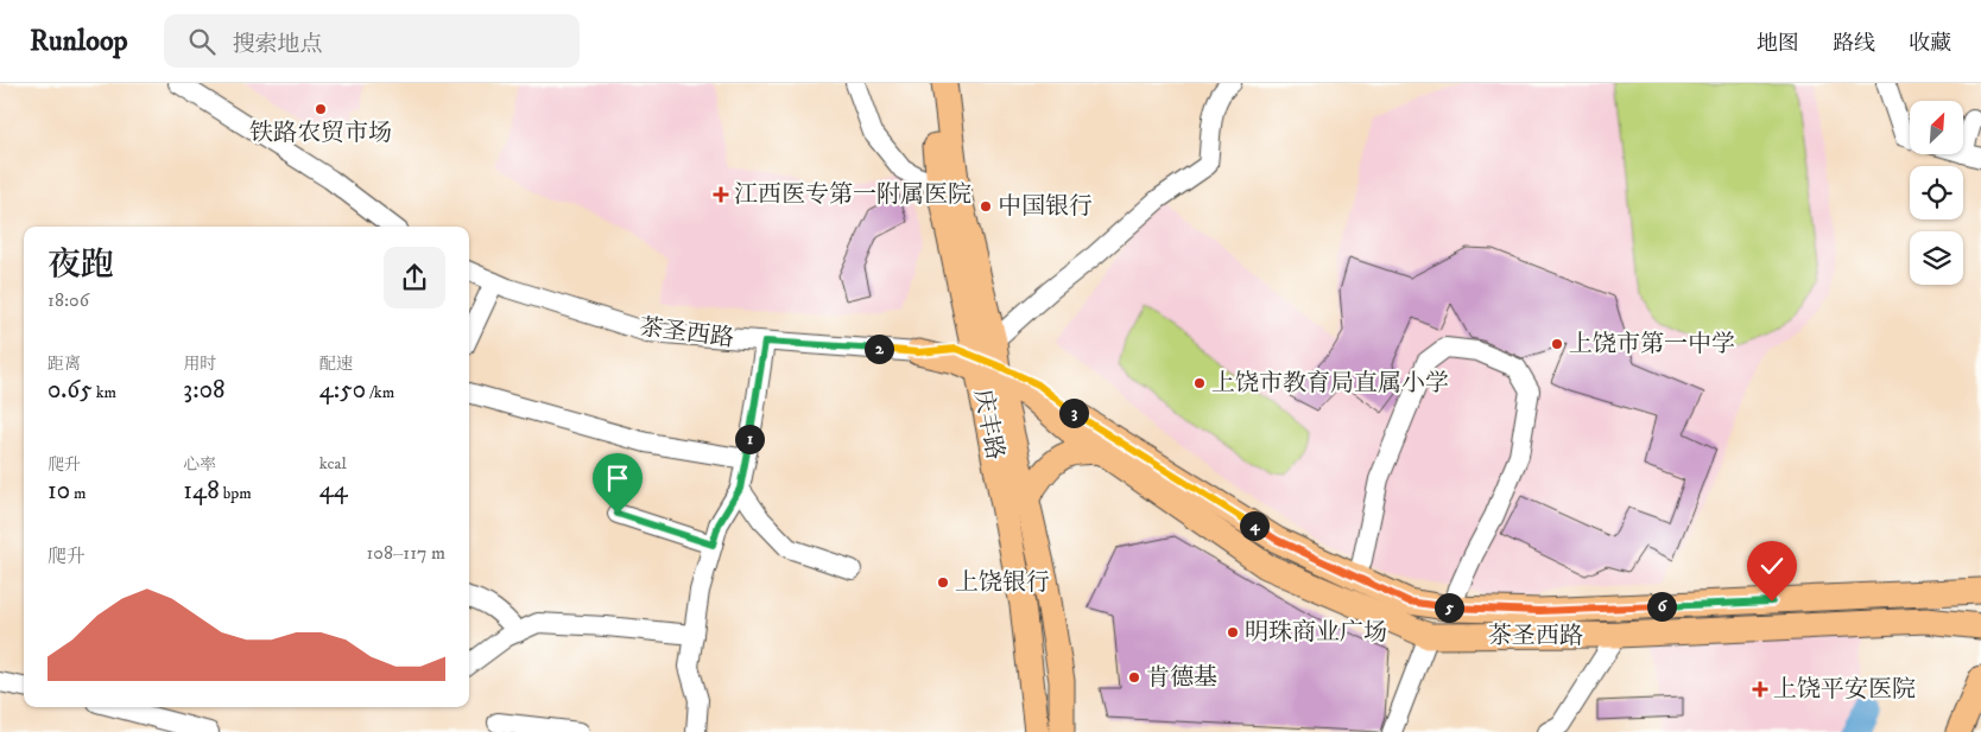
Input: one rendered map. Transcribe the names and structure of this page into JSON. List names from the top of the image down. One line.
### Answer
{"streets":{"main road":["茶圣西路","庆丰路"]},"crossings":[["茶圣西路","庆丰路"]],"places":{"other":["铁路农贸市场","中国银行","上饶市第一中学","上饶市教育局直属小学","上饶银行","明珠商业广场","肯德基"],"health":["江西医专第一附属医院","上饶平安医院"]},"north":"top right","page":{"header":"Runloop","search":"搜索地点","nav":["地图","路线","收藏"],"heading":["夜跑","18:06"],"stats":[["距离","0.65 km"],["用时","3:08"],["配速","4:50 /km"],["爬升","10 m"],["心率","148 bpm"],["kcal","44"]],"pins":["2","3","1","4","6","5"],"chart":["爬升","108–117 m"]}}
